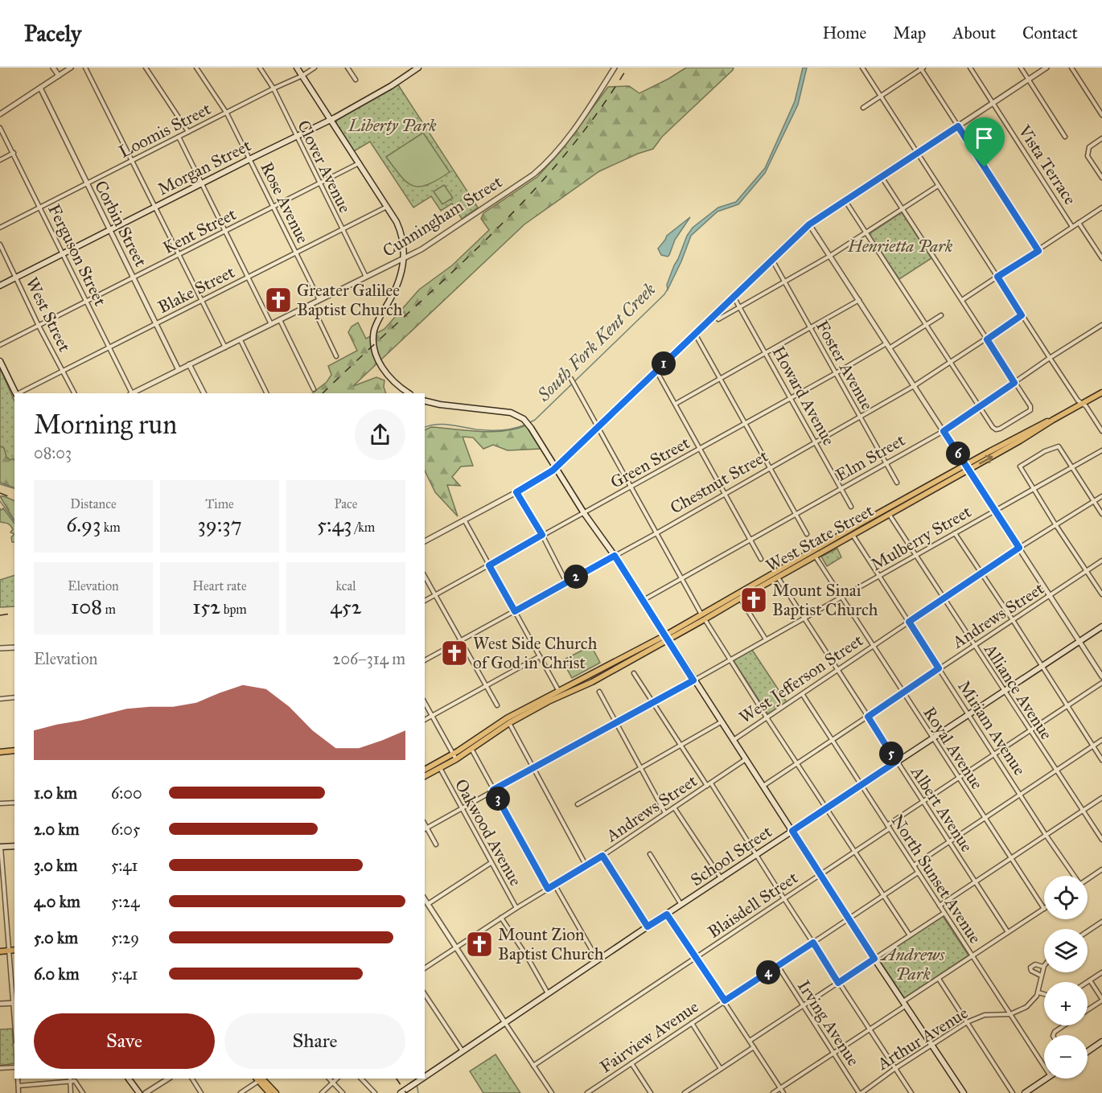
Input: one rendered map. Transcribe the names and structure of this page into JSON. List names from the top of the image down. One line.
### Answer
{"streets":{"main road":["Morgan Street","West State Street","School Street"],"street":["Loomis Street","Vista Terrace","Clover Avenue","Rose Avenue","Cunningham Street","Corbin Street","Kent Street","Ferguson Street","Blake Street","West Street","Foster Avenue","Howard Avenue","Elm Street","Green Street","Chestnut Street","Mulberry Street","Andrews Street","West Jefferson Street","Alliance Avenue","Miriam Avenue","Royal Avenue","Albert Avenue","Oakwood Avenue","North Sunset Avenue","Blaisdell Street","Irving Avenue","Fairview Avenue","Arthur Avenue"]},"crossings":[["Loomis Street","Clover Avenue"],["Loomis Street","Rose Avenue"],["Loomis Street","Corbin Street"],["Loomis Street","Ferguson Street"],["Clover Avenue","Morgan Street"],["Clover Avenue","Cunningham Street"],["Clover Avenue","Kent Street"],["Clover Avenue","Blake Street"],["Morgan Street","Rose Avenue"],["Morgan Street","Corbin Street"],["Morgan Street","Ferguson Street"],["Morgan Street","West Street"],["Rose Avenue","Cunningham Street"],["Rose Avenue","Kent Street"],["Rose Avenue","Blake Street"],["Cunningham Street","Corbin Street"],["Corbin Street","Kent Street"],["Corbin Street","Blake Street"],["Kent Street","Ferguson Street"],["Kent Street","West Street"],["Ferguson Street","Blake Street"],["Blake Street","West Street"],["Foster Avenue","Elm Street"],["Foster Avenue","Green Street"],["Foster Avenue","Chestnut Street"],["Howard Avenue","Elm Street"],["Howard Avenue","Green Street"],["Howard Avenue","Chestnut Street"],["West State Street","Alliance Avenue"],["West State Street","Miriam Avenue"],["West State Street","Royal Avenue"],["West State Street","Albert Avenue"],["West State Street","Oakwood Avenue"],["Mulberry Street","Alliance Avenue"],["Mulberry Street","Miriam Avenue"],["Mulberry Street","Royal Avenue"],["Mulberry Street","Albert Avenue"],["Mulberry Street","Oakwood Avenue"],["Andrews Street","Alliance Avenue"],["Andrews Street","Miriam Avenue"],["Andrews Street","Royal Avenue"],["Andrews Street","Albert Avenue"],["Andrews Street","Oakwood Avenue"],["Andrews Street","North Sunset Avenue"],["West Jefferson Street","Alliance Avenue"],["West Jefferson Street","Miriam Avenue"],["West Jefferson Street","Royal Avenue"],["West Jefferson Street","Albert Avenue"],["West Jefferson Street","North Sunset Avenue"],["Alliance Avenue","School Street"],["Alliance Avenue","Blaisdell Street"],["Miriam Avenue","School Street"],["Miriam Avenue","Blaisdell Street"],["Royal Avenue","School Street"],["Royal Avenue","Blaisdell Street"],["Albert Avenue","School Street"],["Albert Avenue","Blaisdell Street"],["School Street","North Sunset Avenue"],["North Sunset Avenue","Blaisdell Street"],["North Sunset Avenue","Fairview Avenue"],["North Sunset Avenue","Arthur Avenue"],["Irving Avenue","Fairview Avenue"],["Irving Avenue","Arthur Avenue"]],"water":["South Fork Kent Creek"],"parks":["Liberty Park","Henrietta Park","Andrews Park"],"places":{"church":["Greater Galilee Baptist Church","Mount Sinai Baptist Church","West Side Church of God in Christ","Mount Zion Baptist Church"]},"page":{"header":"Pacely","nav":["Home","Map","About","Contact"],"pins":["1","6","2","5","3","4"],"heading":["Morning run","08:03"],"stats":[["Distance","6.93 km"],["Time","39:37"],["Pace","5:43 /km"],["Elevation","108 m"],["Heart rate","152 bpm"],["kcal","452"]],"chart":["Elevation","206–314 m"],"list":[{"name":"1.0 km","note":"6:00"},{"name":"2.0 km","note":"6:05"},{"name":"3.0 km","note":"5:41"},{"name":"4.0 km","note":"5:24"},{"name":"5.0 km","note":"5:29"},{"name":"6.0 km","note":"5:41"}],"map_buttons":["+","−"],"buttons":["Save","Share"]}}
